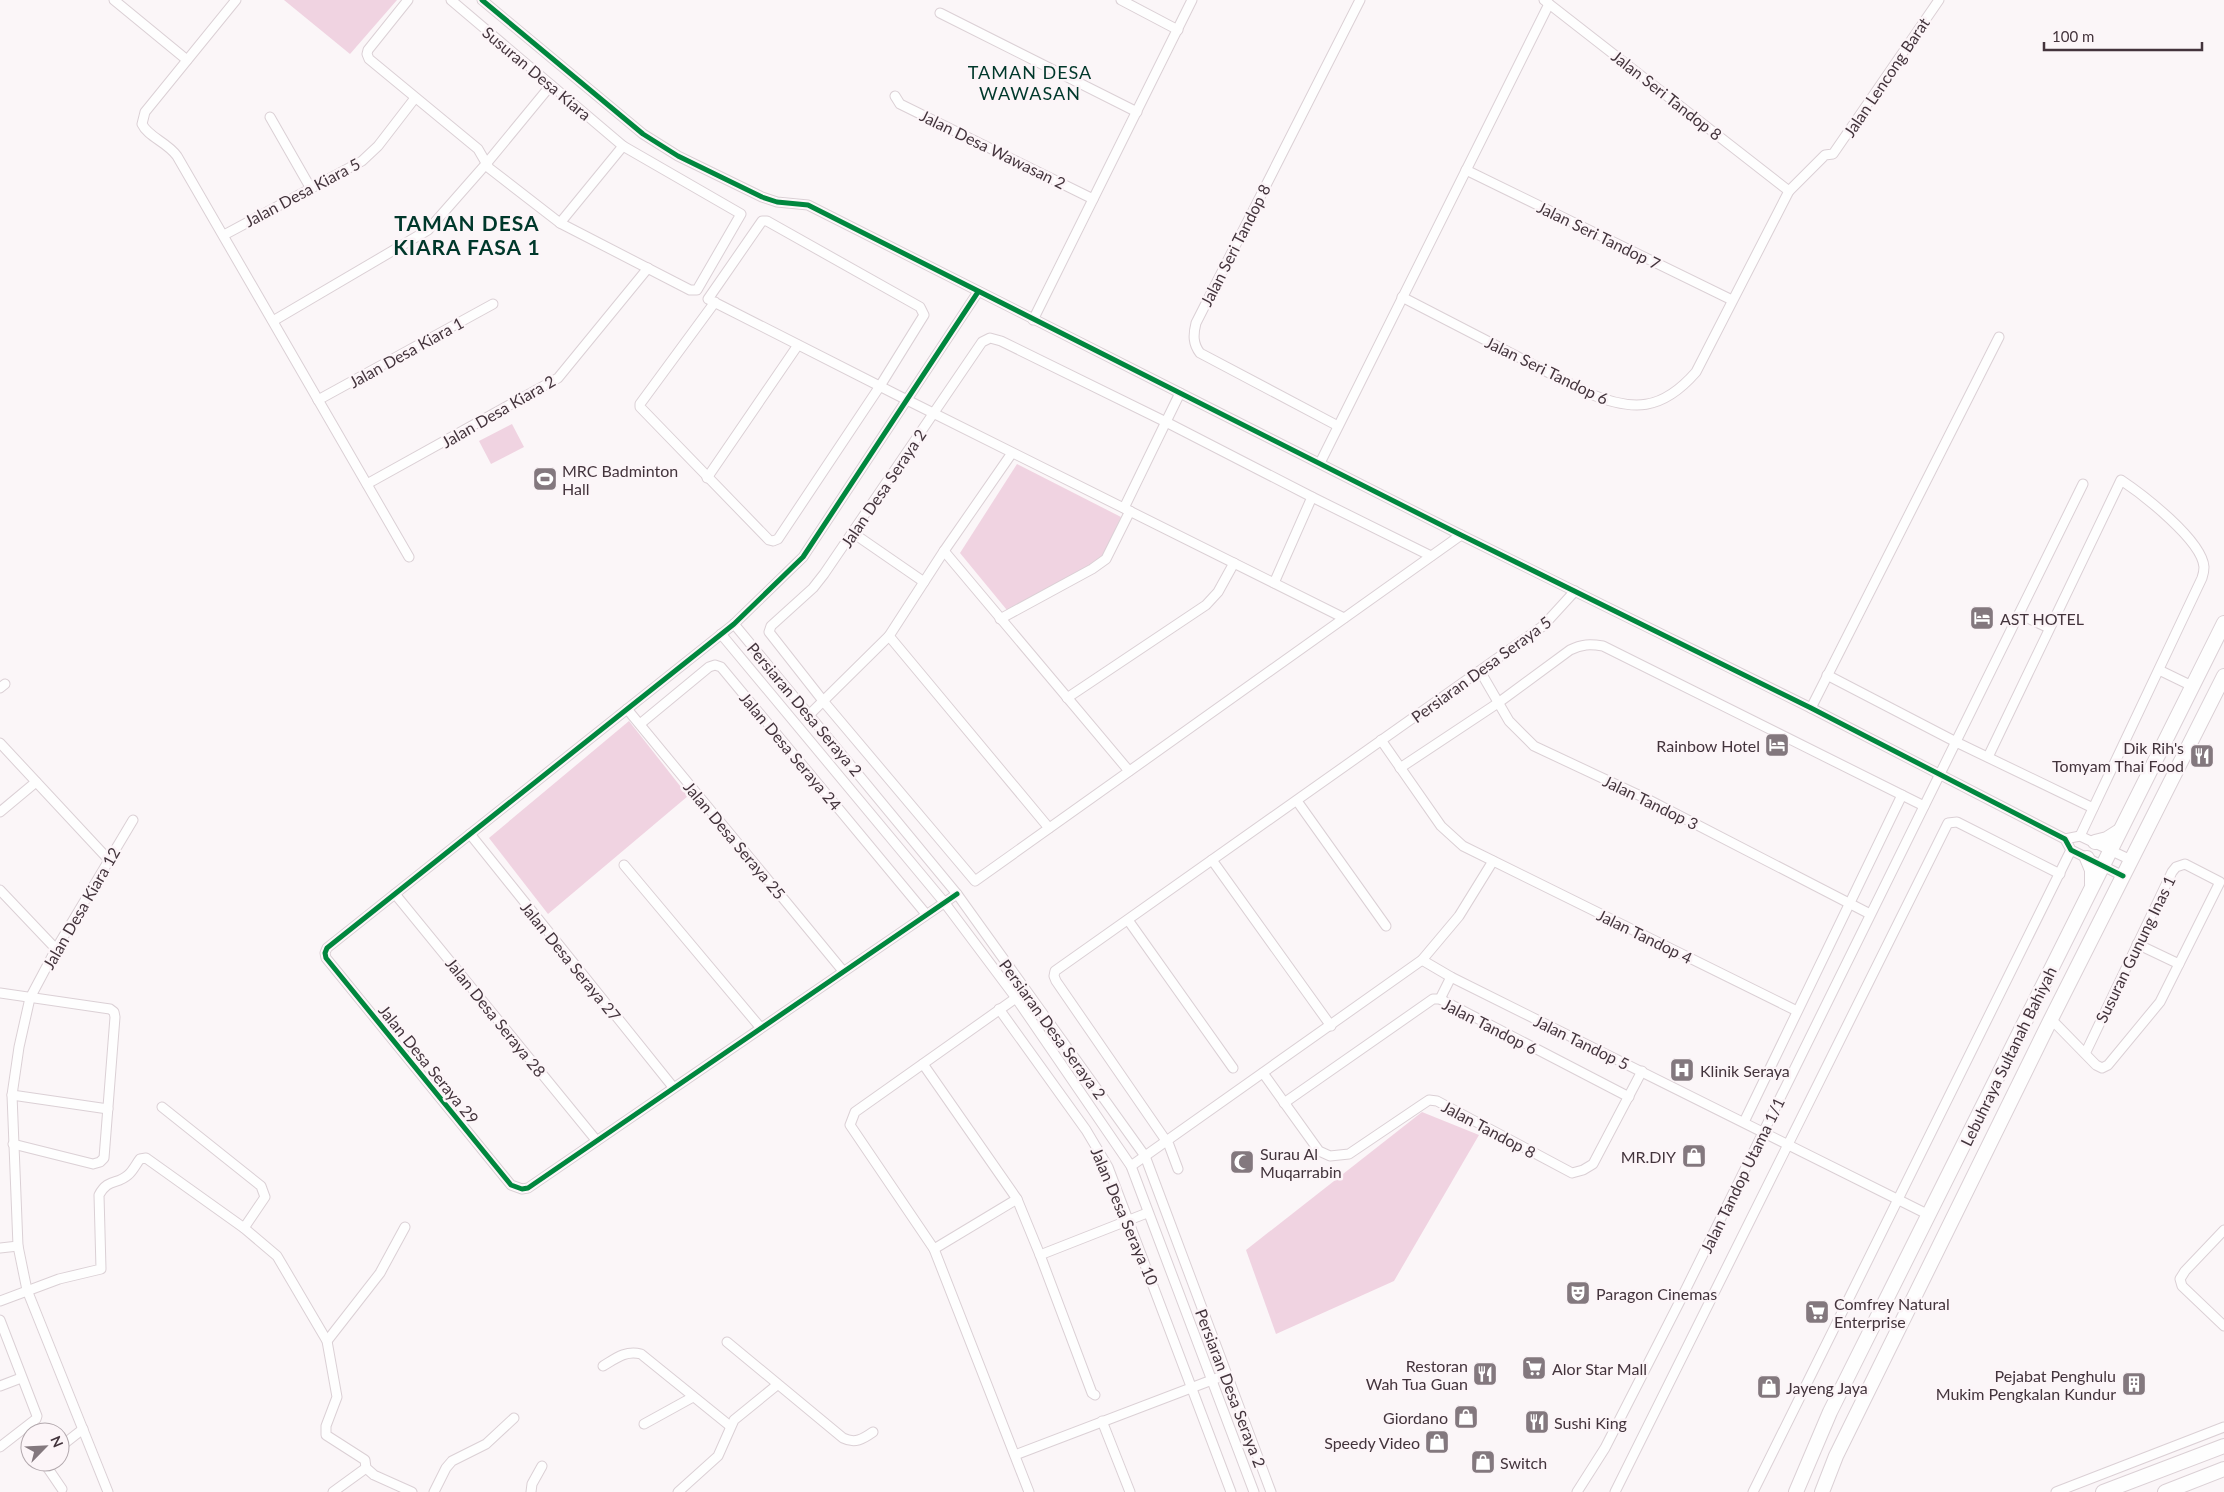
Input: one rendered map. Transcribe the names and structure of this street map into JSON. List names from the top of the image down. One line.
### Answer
{"streets":{"main road":["Lebuhraya Sultanah Bahiyah"],"street":["Susuran Desa Kiara","Jalan Lencong Barat","Jalan Seri Tandop 8","Jalan Desa Wawasan 2","Jalan Desa Kiara 5","Jalan Seri Tandop 7","Jalan Desa Kiara 1","Jalan Seri Tandop 6","Jalan Desa Kiara 2","Jalan Desa Seraya 2","Persiaran Desa Seraya 5","Persiaran Desa Seraya 2","Jalan Desa Seraya 24","Jalan Tandop 3","Jalan Desa Seraya 25","Jalan Desa Kiara 12","Jalan Tandop 4","Susuran Gunung Inas 1","Jalan Desa Seraya 27","Jalan Desa Seraya 28","Jalan Tandop 6","Jalan Tandop 5","Jalan Desa Seraya 29","Jalan Tandop 8","Jalan Tandop Utama 1/1","Jalan Desa Seraya 10"]},"crossings":[["Susuran Desa Kiara","Jalan Desa Kiara 2"],["Jalan Lencong Barat","Jalan Seri Tandop 6"],["Jalan Seri Tandop 8","Jalan Seri Tandop 6"],["Jalan Seri Tandop 7","Jalan Seri Tandop 6"],["Persiaran Desa Seraya 5","Jalan Tandop 3"],["Persiaran Desa Seraya 5","Jalan Tandop 4"],["Jalan Desa Seraya 24","Jalan Desa Seraya 25"],["Jalan Tandop 3","Jalan Tandop Utama 1/1"],["Jalan Desa Seraya 28","Jalan Desa Seraya 29"],["Jalan Tandop 6","Jalan Tandop 8"],["Jalan Tandop 5","Lebuhraya Sultanah Bahiyah"],["Jalan Tandop 5","Jalan Tandop Utama 1/1"]],"districts":["TAMAN DESA WAWASAN","TAMAN DESA KIARA FASA 1"],"places":{"sports":["MRC Badminton Hall"],"hotel":["AST HOTEL","Rainbow Hotel"],"restaurant":["Dik Rih's Tomyam Thai Food","Restoran Wah Tua Guan","Sushi King"],"hospital":["Klinik Seraya"],"shop":["MR.DIY","Jayeng Jaya","Giordano","Speedy Video","Switch"],"mosque":["Surau Al Muqarrabin"],"theatre":["Paragon Cinemas"],"supermarket":["Comfrey Natural Enterprise","Alor Star Mall"],"building":["Pejabat Penghulu Mukim Pengkalan Kundur"]},"scale_bar":"100 m","north":"top right"}
